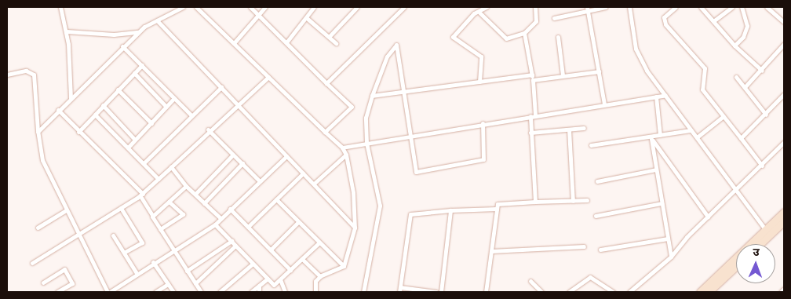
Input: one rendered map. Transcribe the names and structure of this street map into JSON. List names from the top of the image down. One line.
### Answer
{"north":"top"}
